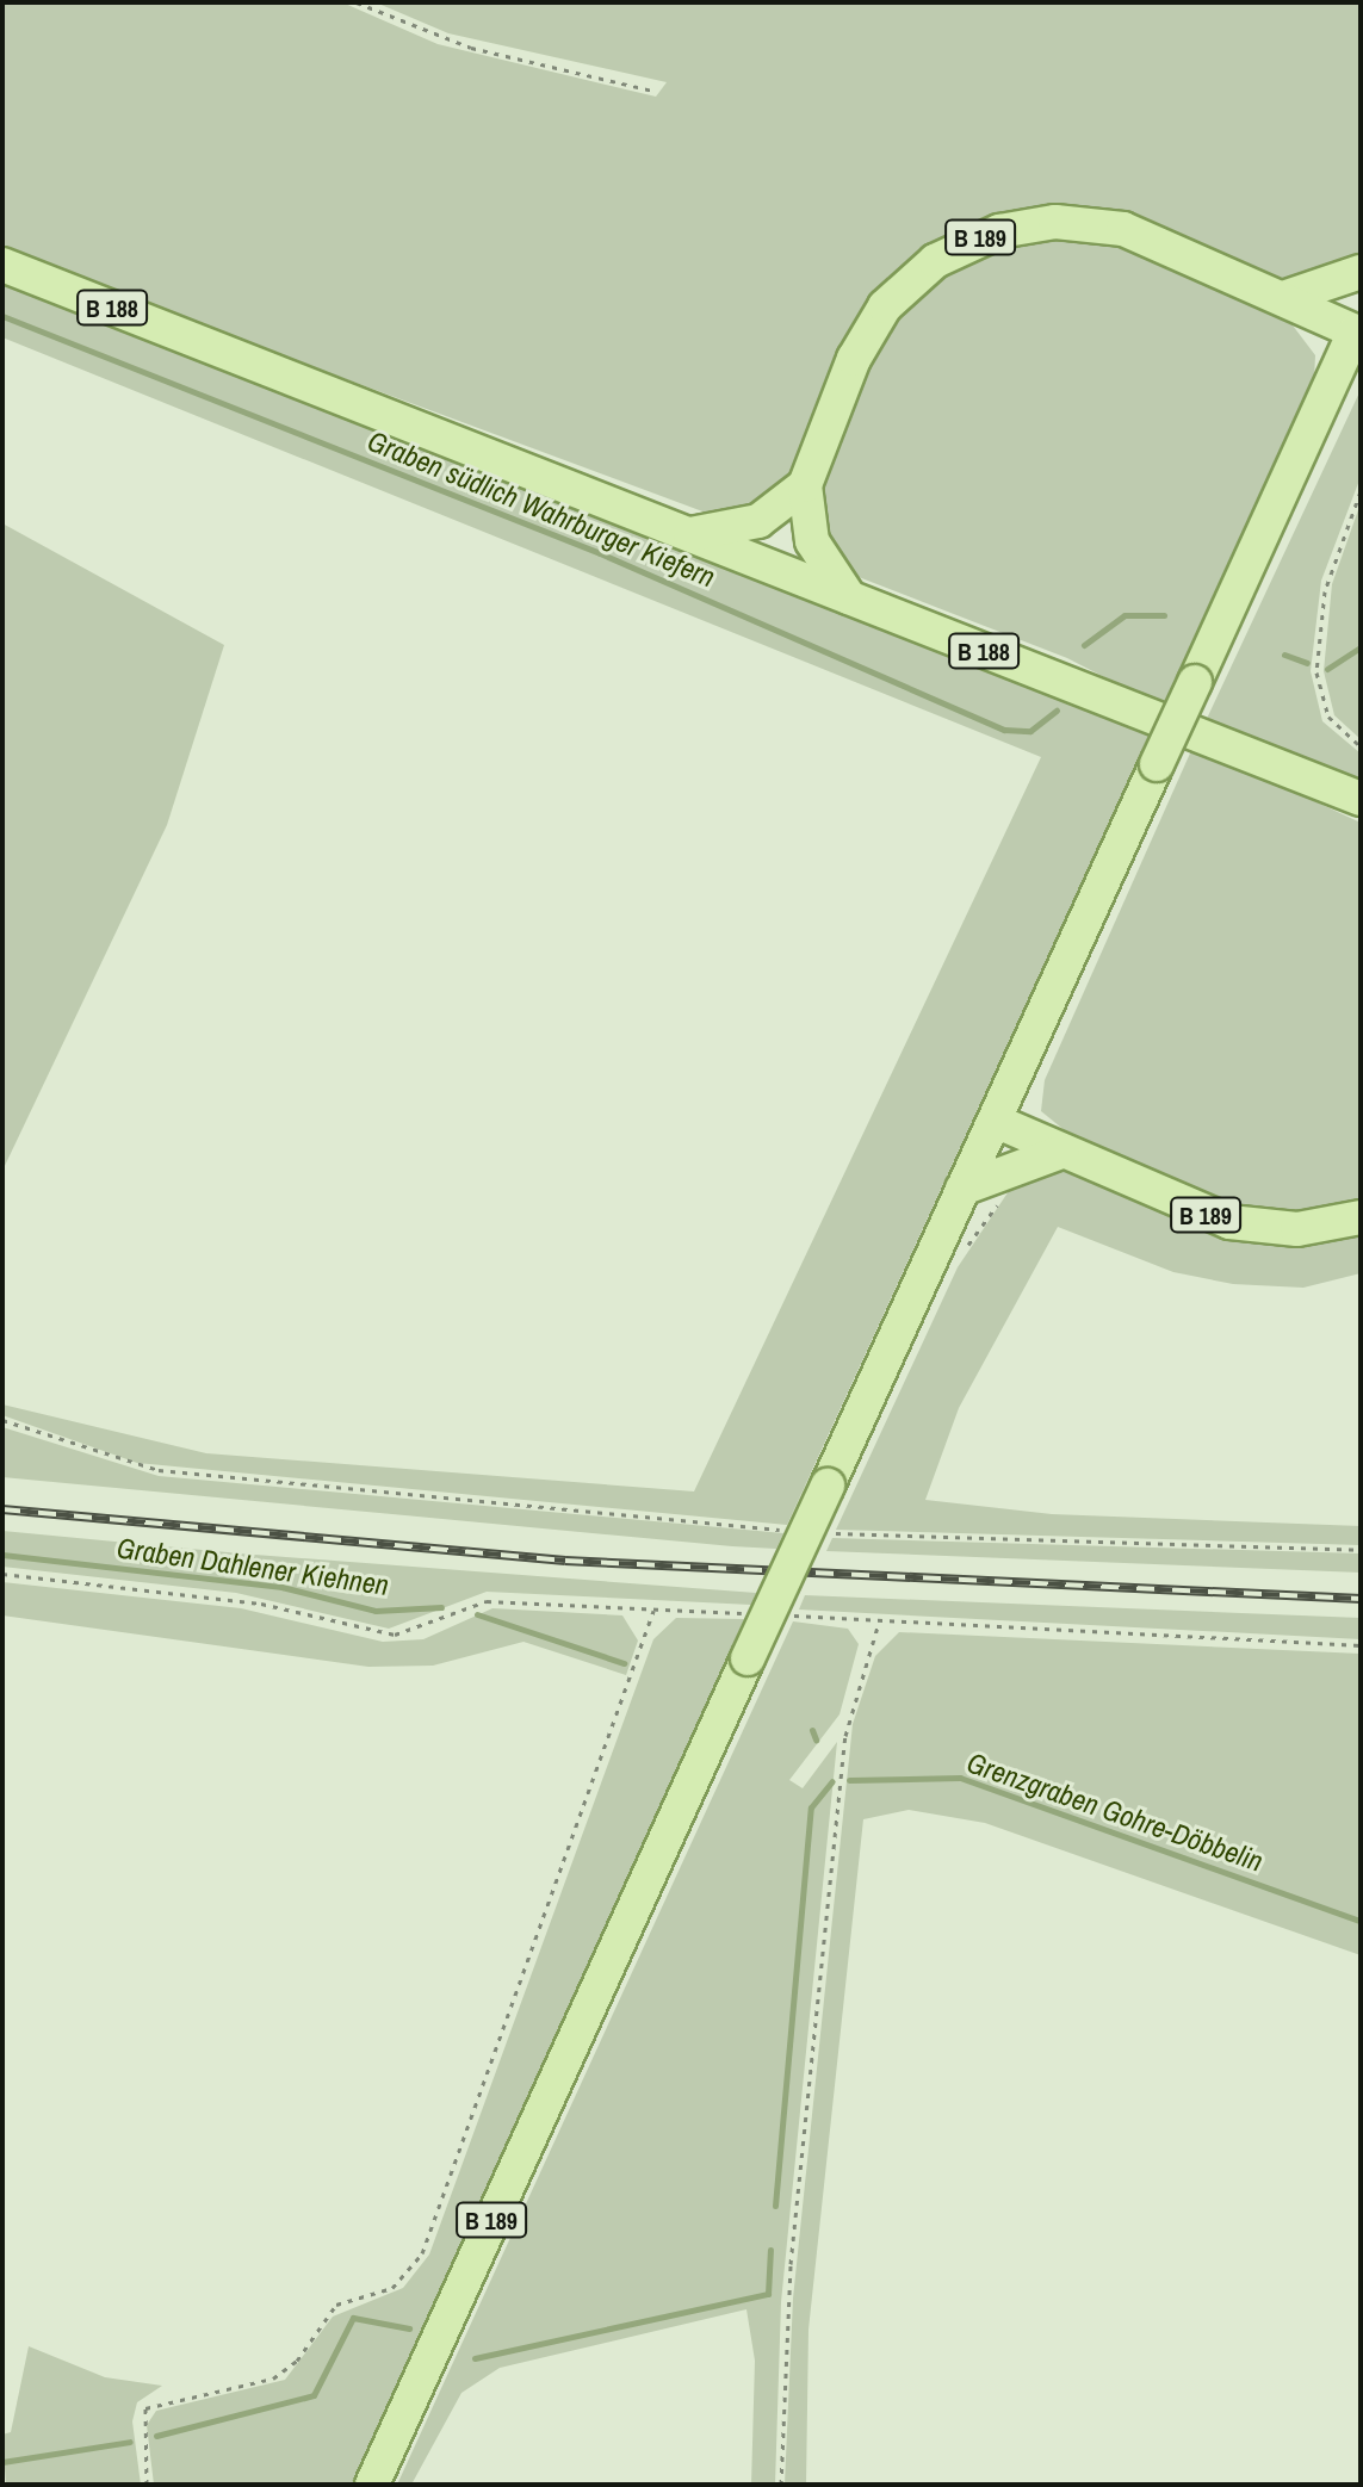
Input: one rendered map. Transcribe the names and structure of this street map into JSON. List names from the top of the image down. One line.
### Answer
{"streets":{"main road":["B 189","B 188"]},"crossings":[["B 189","B 188"]],"water":["Graben südlich Wahrburger Kiefern","Graben Dahlener Kiehnen","Grenzgraben Gohre-Döbbelin"]}
